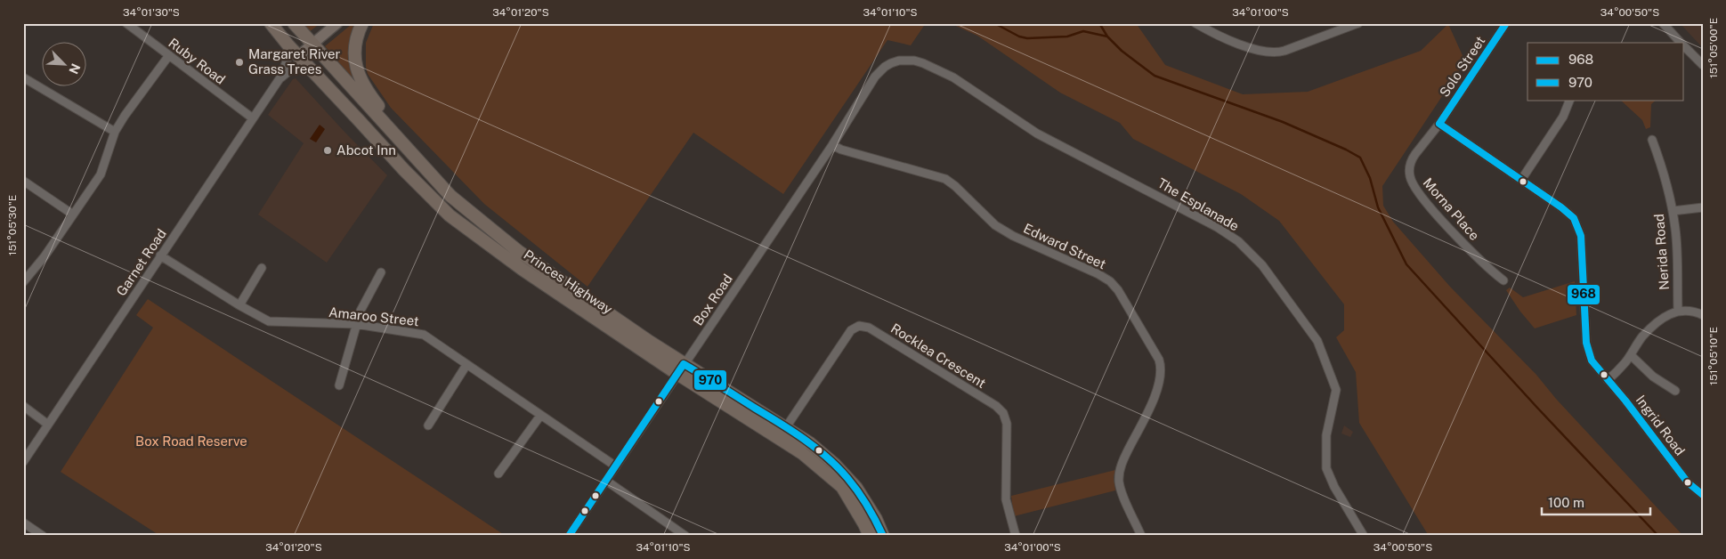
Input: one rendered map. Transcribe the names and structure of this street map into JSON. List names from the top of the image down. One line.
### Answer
{"streets":{"highway":["Princes Highway"],"street":["Ruby Road","Solo Street","The Esplanade","Morna Place","Edward Street","Nerida Road","Garnet Road","Box Road","Amaroo Street","Rocklea Crescent","Ingrid Road"]},"crossings":[["Ruby Road","Garnet Road"],["Solo Street","Morna Place"],["Solo Street","Ingrid Road"],["The Esplanade","Box Road"],["Morna Place","Ingrid Road"],["Edward Street","Box Road"],["Garnet Road","Princes Highway"],["Garnet Road","Amaroo Street"],["Princes Highway","Box Road"],["Princes Highway","Rocklea Crescent"],["Box Road","Amaroo Street"]],"parks":["Box Road Reserve"],"places":["Margaret River Grass Trees","Abcot Inn"],"lines":["transit line 968","transit line 970"],"legend":["968","970"],"scale_bar":"100 m","north":"bottom right","coordinates":["34°01'30\"S","34°01'20\"S","34°01'10\"S","34°01'00\"S","34°00'50\"S","151°05'00\"E","151°05'30\"E","151°05'10\"E"]}
